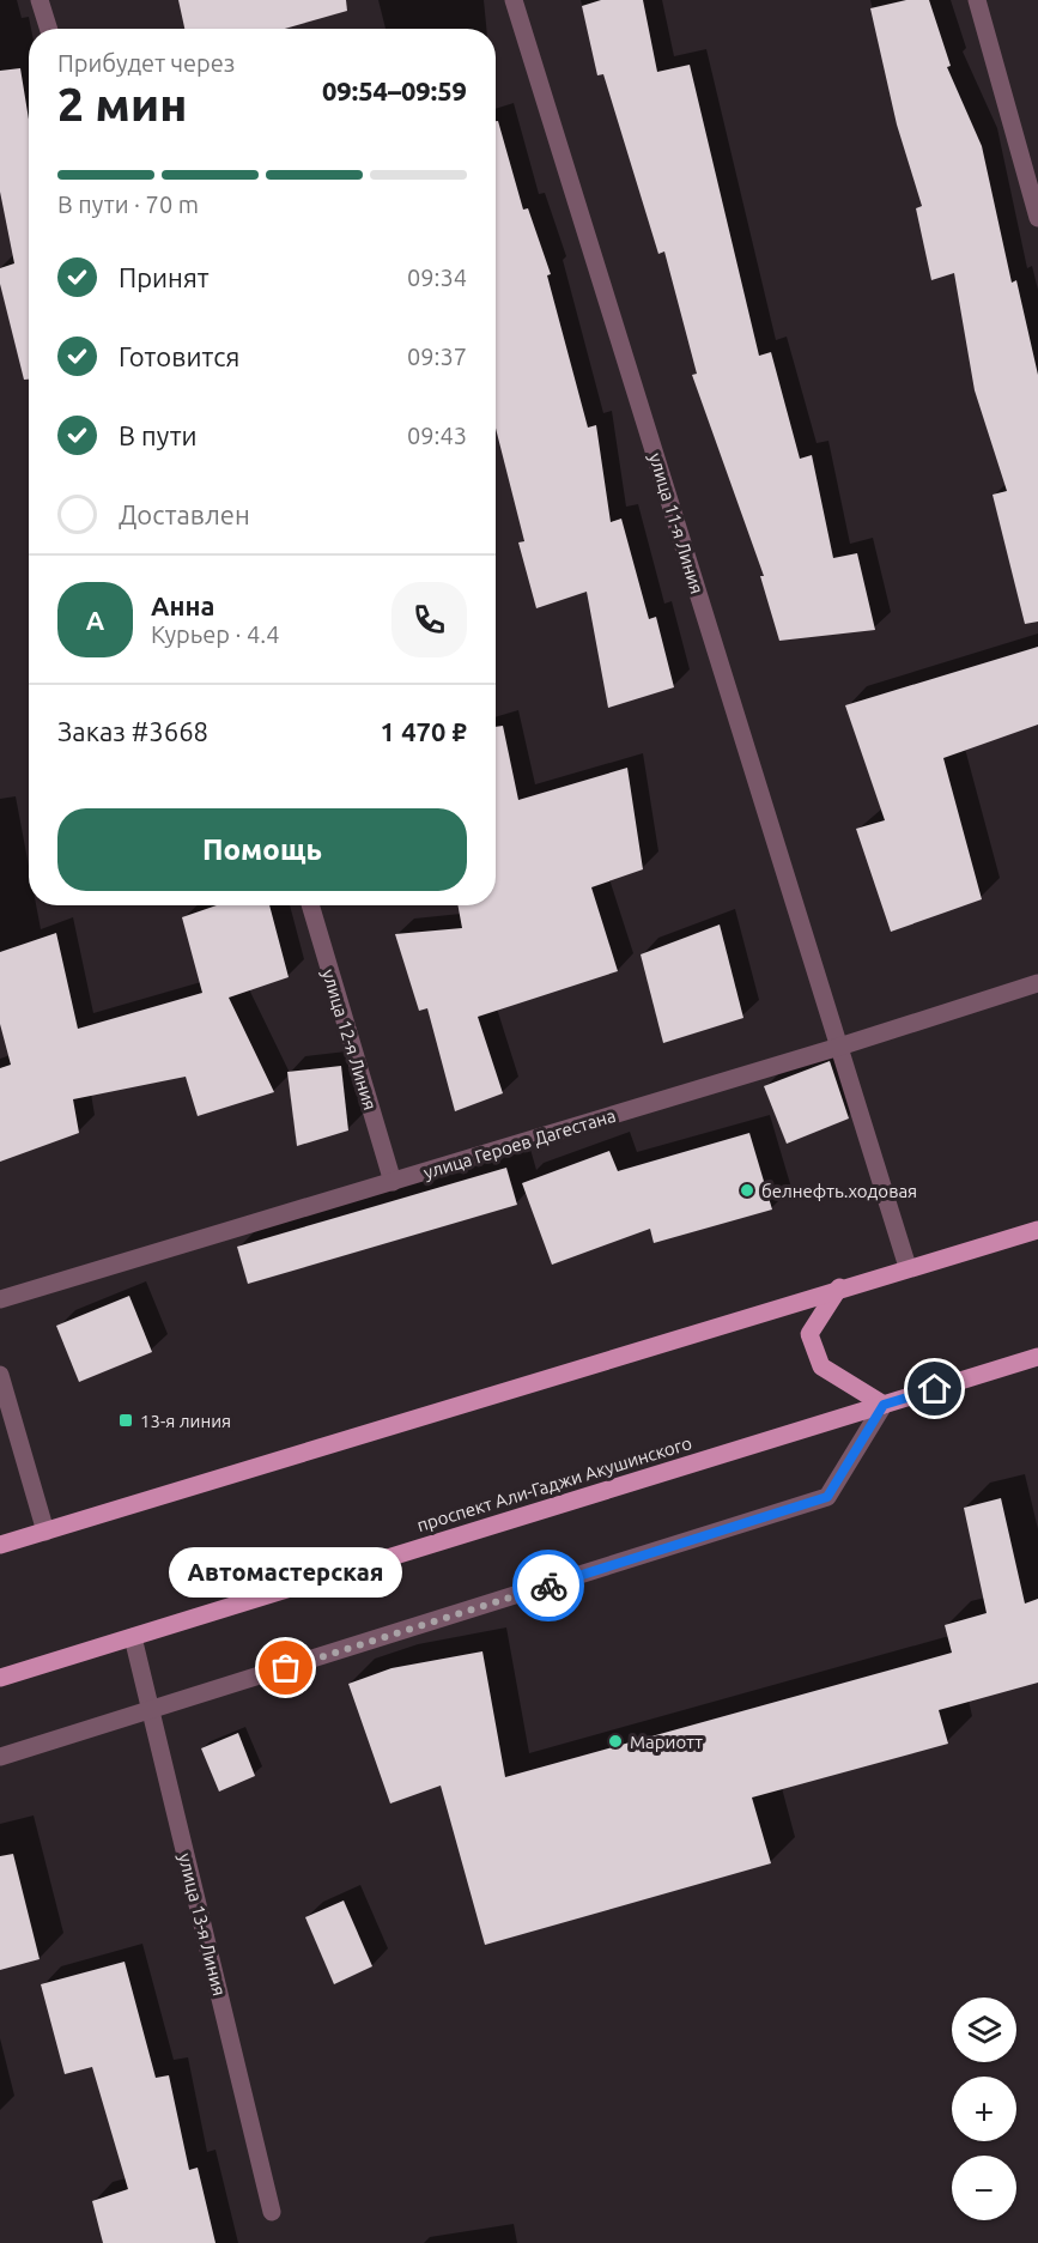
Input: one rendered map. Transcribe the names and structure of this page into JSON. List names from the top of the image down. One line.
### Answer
{"streets":{"main road":["проспект Али-Гаджи Акушинского"],"street":["улица 11-я Линия","улица 12-я Линия","улица Героев Дагестана","улица 13-я Линия"]},"crossings":[["улица 11-я Линия","улица Героев Дагестана"],["улица 12-я Линия","улица Героев Дагестана"],["проспект Али-Гаджи Акушинского","улица 13-я Линия"]],"places":{"other":["белнефть.ходовая","Автомастерская","Мариотт"],"transit":["13-я линия"]},"page":{"heading":["2 мин","Прибудет через","09:54–09:59"],"panel":["Анна","Курьер · 4.4","Заказ #3668","1 470 ₽"],"bar":"В пути · 70 m","list":[["Принят","09:34"],["Готовится","09:37"],["В пути","09:43"],"Доставлен"],"round":"А","buttons":"Помощь","bubble":"Автомастерская","map_buttons":["+","−"]}}
